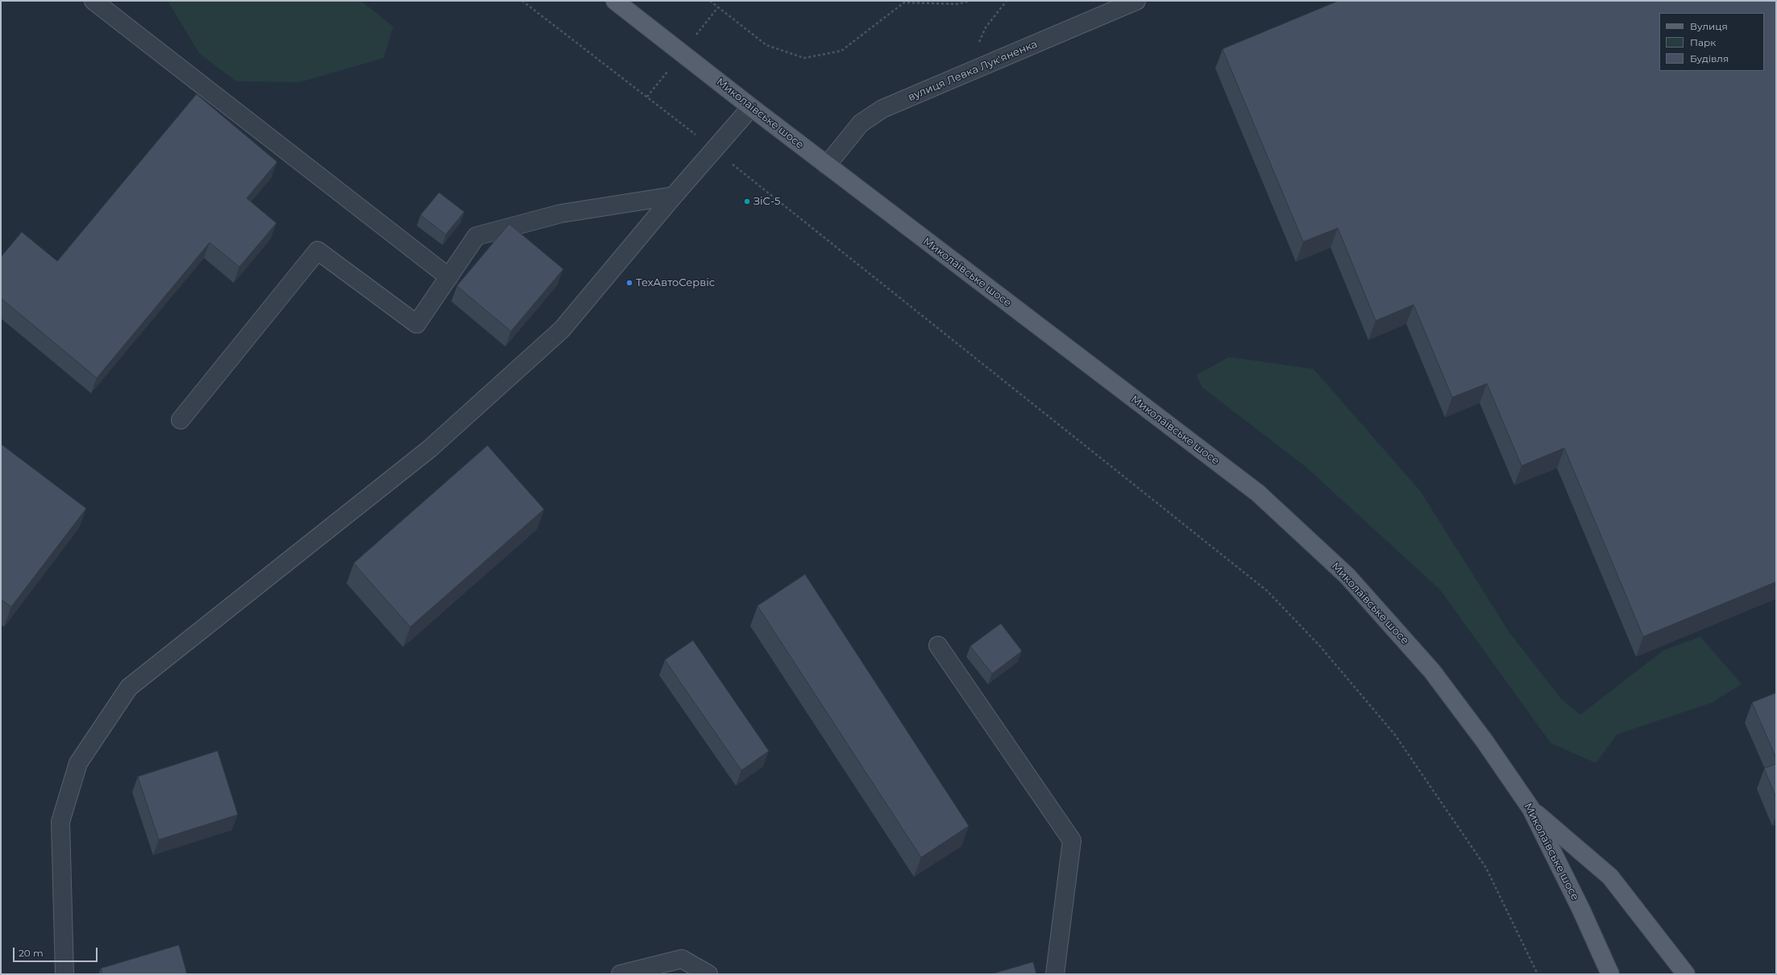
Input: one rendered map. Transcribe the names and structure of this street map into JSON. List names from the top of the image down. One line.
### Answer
{"streets":{"main road":["Миколаївське шосе"],"street":["вулиця Левка Лук'яненка"]},"crossings":[["вулиця Левка Лук'яненка","Миколаївське шосе"]],"places":["ЗіС-5","ТехАвтоСервіс"],"legend":["Вулиця","Парк","Будівля"],"scale_bar":"20 m"}
